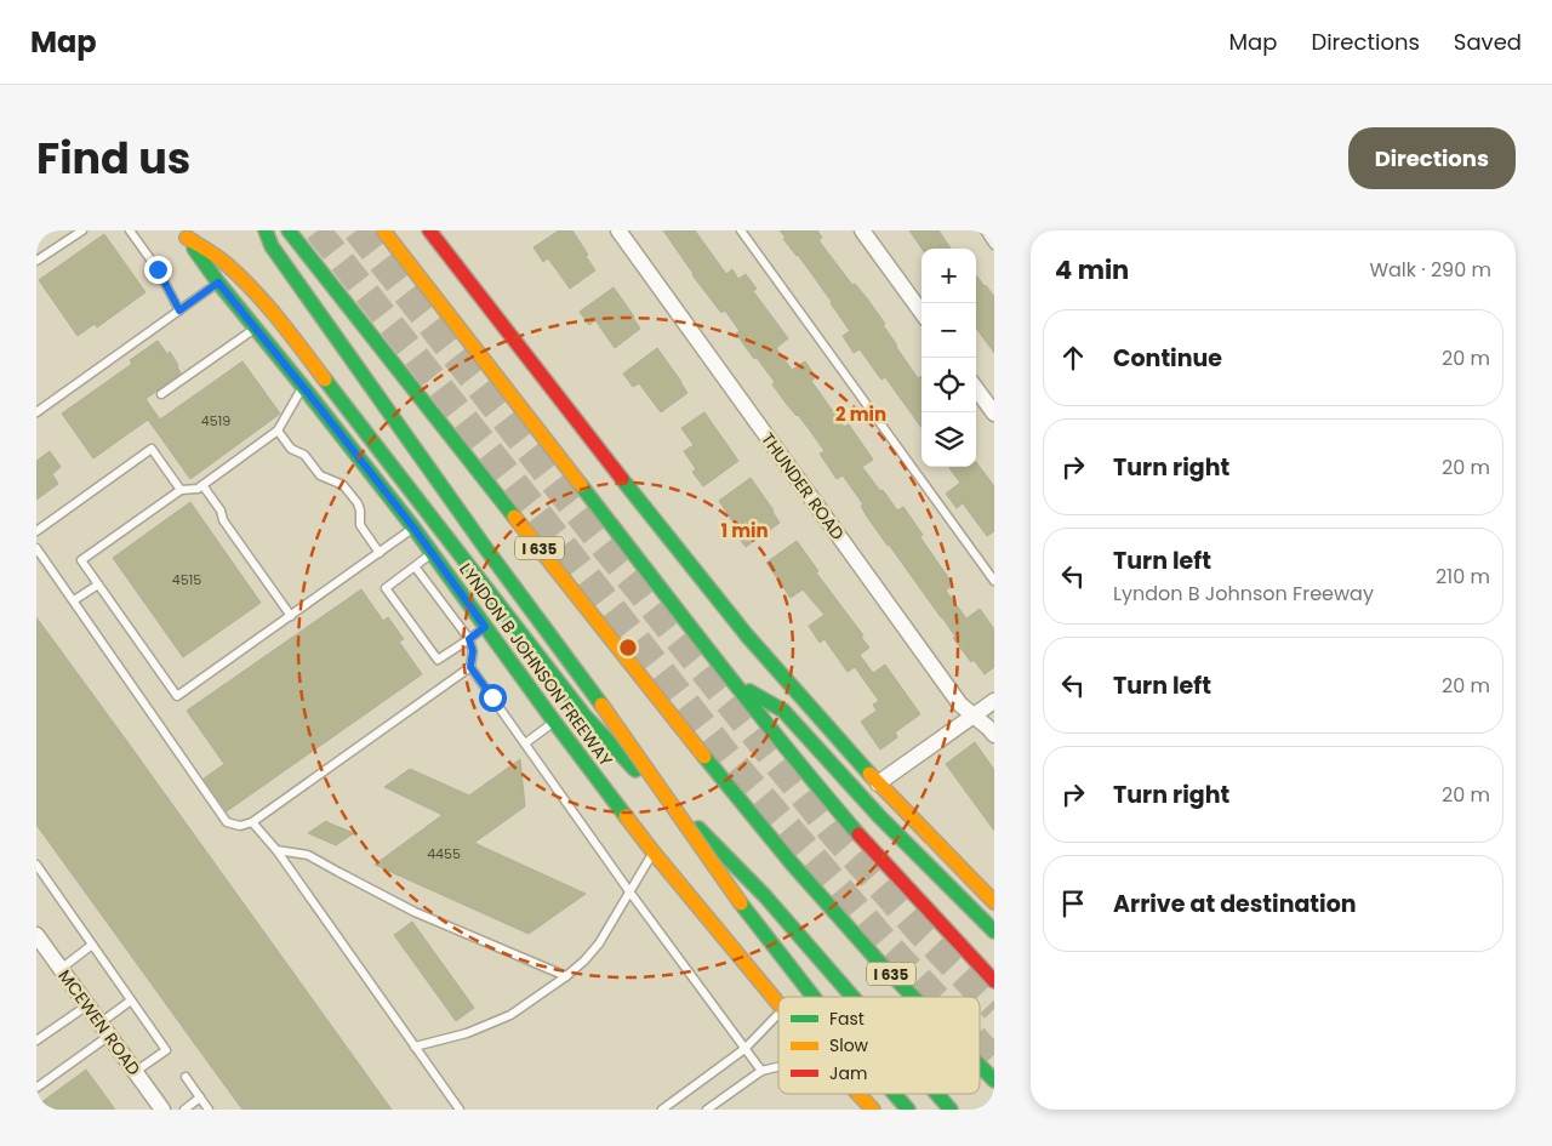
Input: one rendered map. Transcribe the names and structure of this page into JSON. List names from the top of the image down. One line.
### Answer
{"streets":{"main road":["I 635","LYNDON B JOHNSON FREEWAY"],"street":["THUNDER ROAD","MCEWEN ROAD"]},"house_numbers":["4519","4515","4455"],"legend":["Fast","Slow","Jam"],"page":{"header":"Map","nav":["Map","Directions","Saved"],"title":"Find us","buttons":"Directions","heading":["4 min","Walk · 290 m"],"map_buttons":["+","−"],"list":[["Continue","20 m"],["Turn right","20 m"],["Turn left","Lyndon B Johnson Freeway","210 m"],["Turn left","20 m"],["Turn right","20 m"],"Arrive at destination"]},"rings":["2 min","1 min"]}
